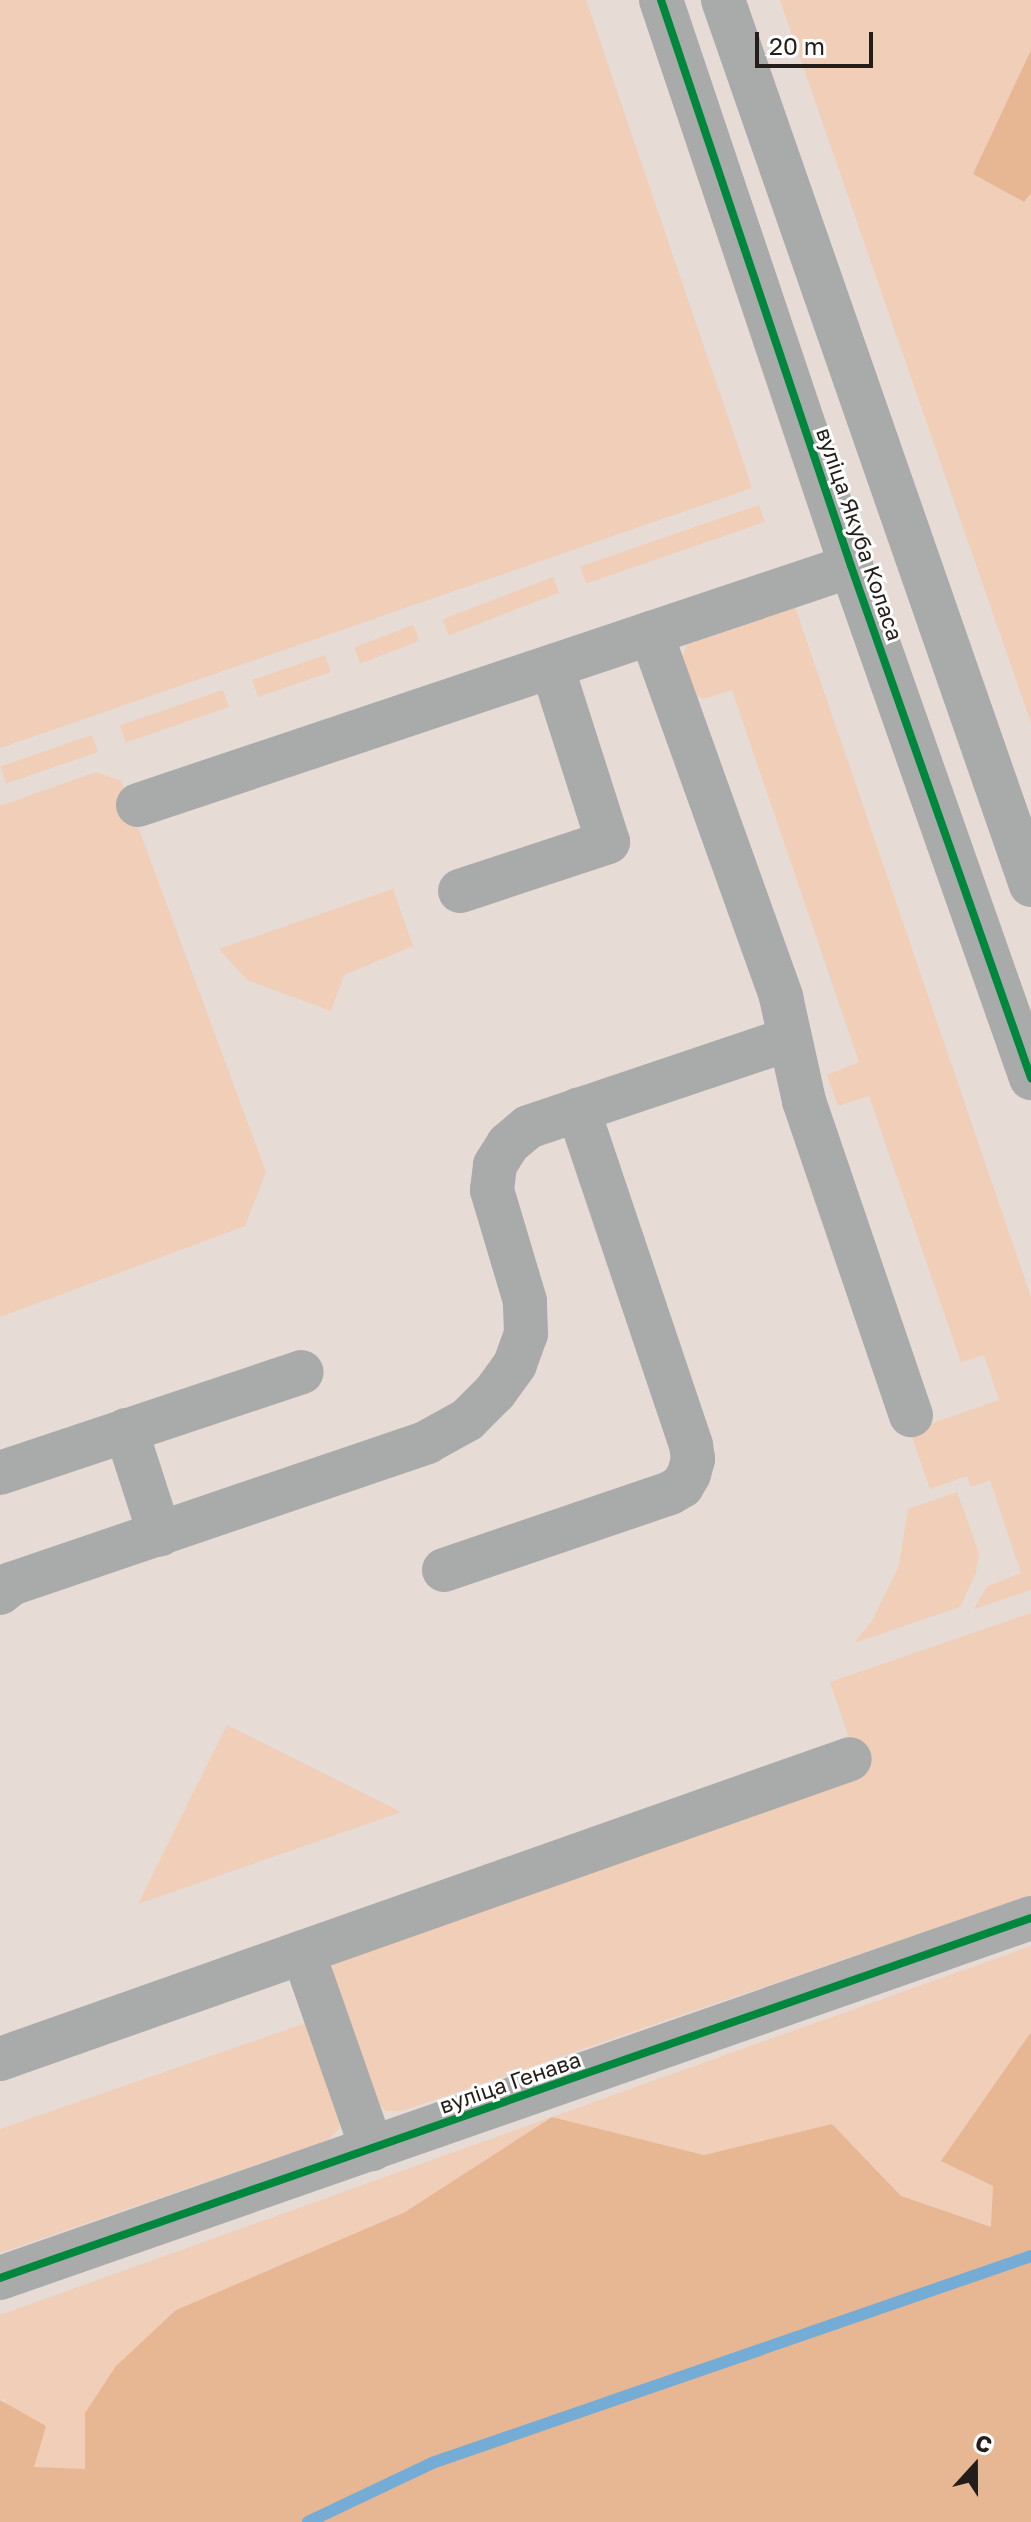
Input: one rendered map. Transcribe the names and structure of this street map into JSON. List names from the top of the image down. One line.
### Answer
{"streets":{"street":["вуліца Якуба Коласа","вуліца Генава"]},"scale_bar":"20 m","north":"top"}
